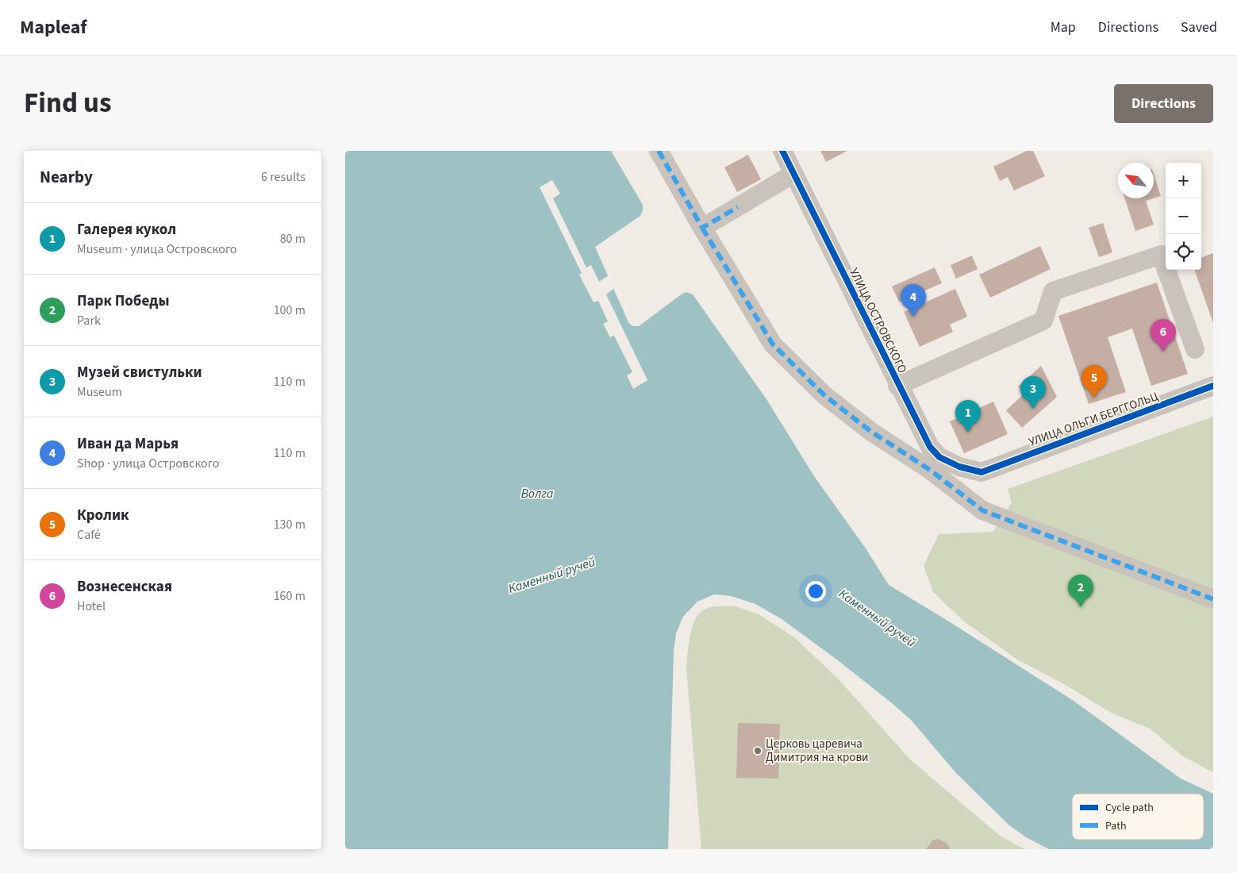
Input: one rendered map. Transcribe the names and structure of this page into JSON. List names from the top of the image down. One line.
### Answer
{"streets":{"street":["УЛИЦА ОСТРОВСКОГО","УЛИЦА ОЛЬГИ БЕРГГОЛЬЦ"]},"crossings":[["УЛИЦА ОСТРОВСКОГО","УЛИЦА ОЛЬГИ БЕРГГОЛЬЦ"]],"water":["Волга","Каменный ручей"],"places":["Церковь царевича Димитрия на крови"],"legend":["Cycle path","Path"],"north":"top left","page":{"header":"Mapleaf","nav":["Map","Directions","Saved"],"title":"Find us","buttons":"Directions","heading":["Nearby","6 results"],"map_buttons":["+","−"],"list":[{"mark":"1","name":"Галерея кукол","note":"Museum · улица Островского","value":"80 m"},{"mark":"2","name":"Парк Победы","note":"Park","value":"100 m"},{"mark":"3","name":"Музей свистульки","note":"Museum","value":"110 m"},{"mark":"4","name":"Иван да Марья","note":"Shop · улица Островского","value":"110 m"},{"mark":"5","name":"Кролик","note":"Café","value":"130 m"},{"mark":"6","name":"Вознесенская","note":"Hotel","value":"160 m"}],"pins":["4","6","5","3","1","2"]}}
